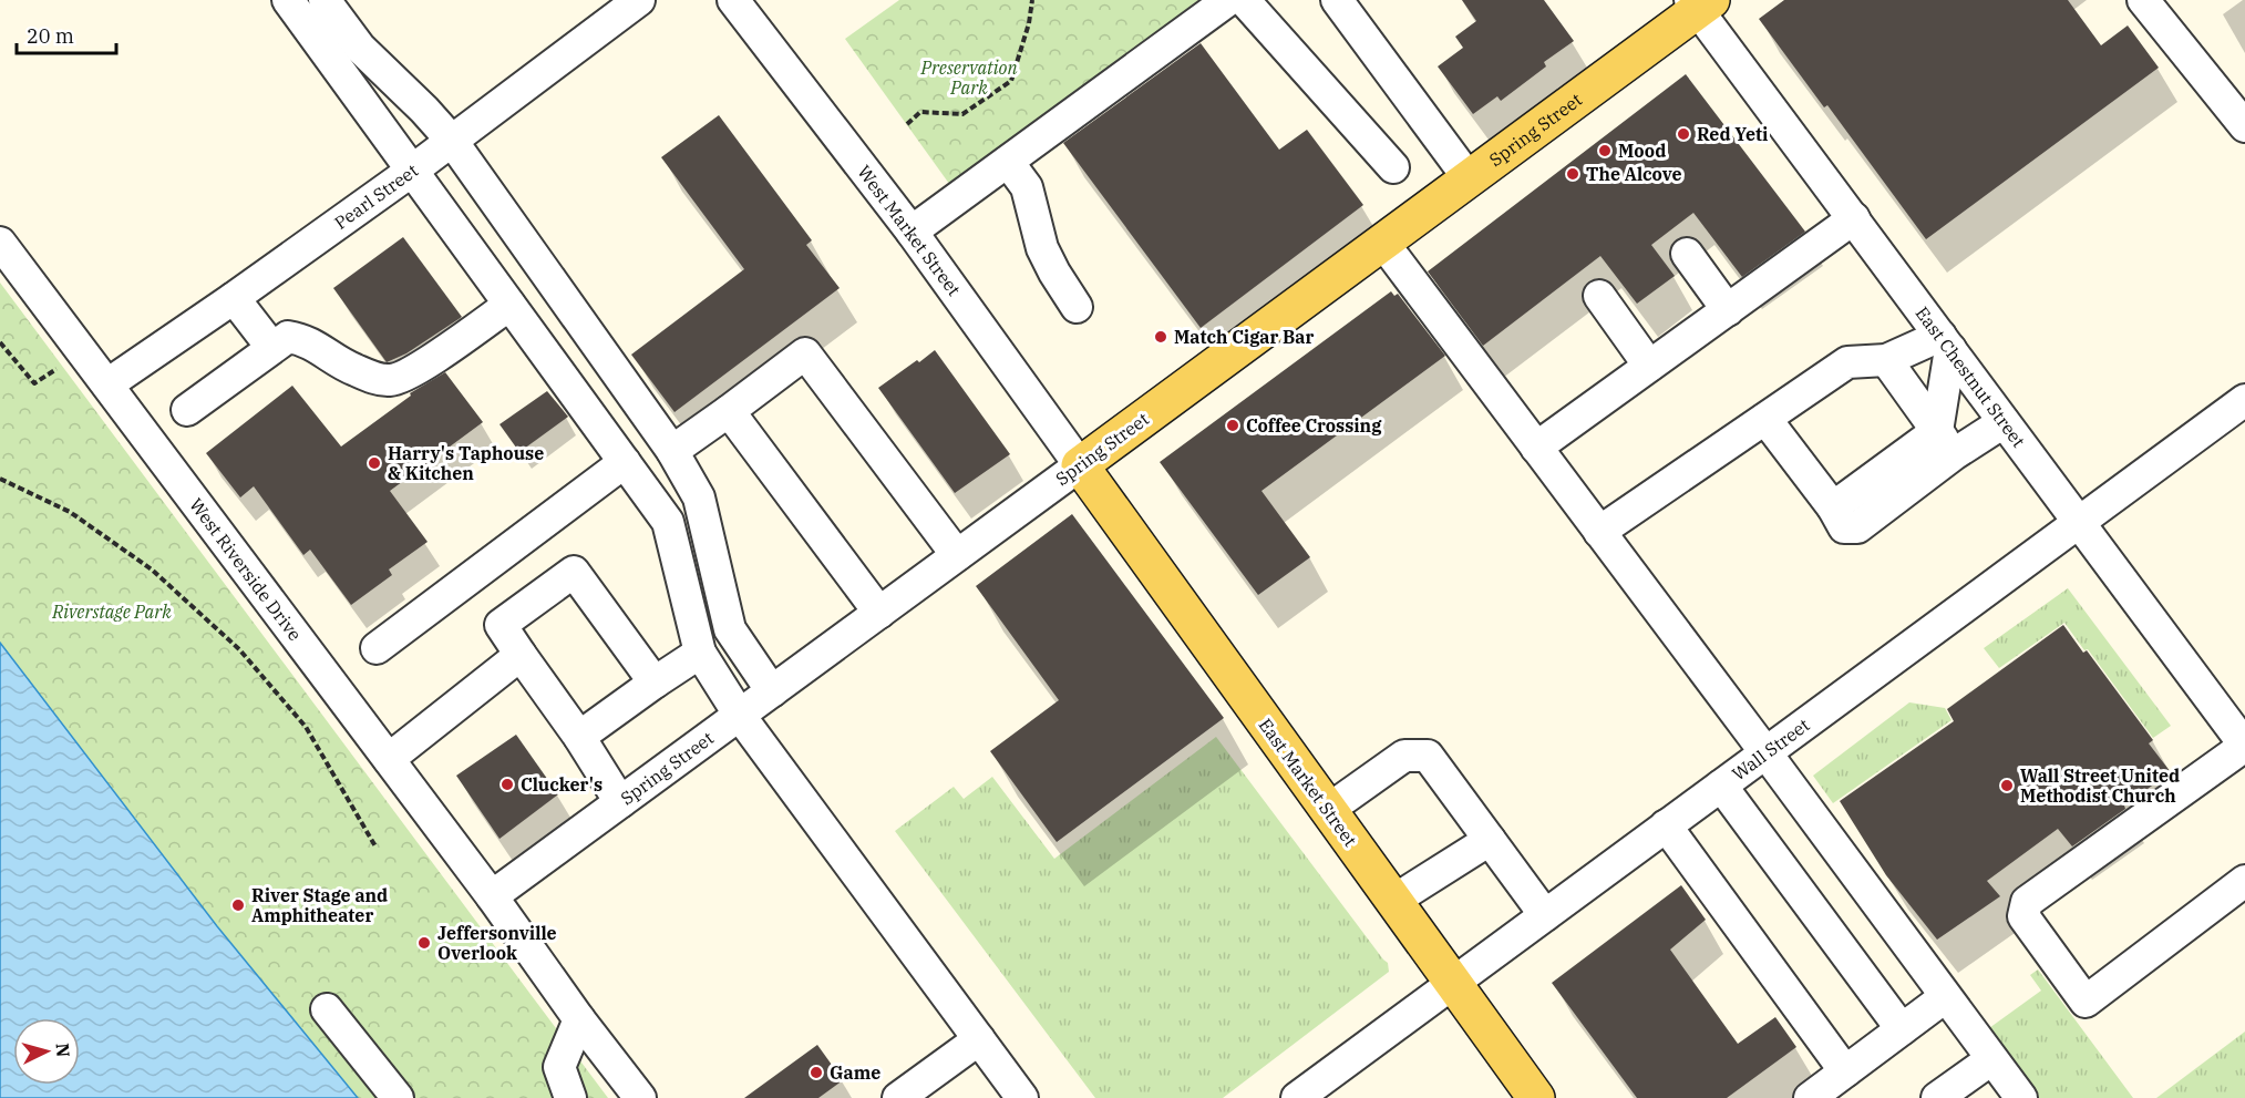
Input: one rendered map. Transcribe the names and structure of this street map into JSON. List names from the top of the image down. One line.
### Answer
{"streets":{"main road":["Spring Street","East Market Street"],"street":["Pearl Street","West Market Street","East Chestnut Street","West Riverside Drive","Wall Street"]},"crossings":[["Spring Street","West Market Street"],["Spring Street","East Chestnut Street"],["Spring Street","West Riverside Drive"],["Spring Street","East Market Street"],["Pearl Street","West Riverside Drive"],["West Market Street","East Market Street"],["East Chestnut Street","Wall Street"],["Wall Street","East Market Street"]],"parks":["Preservation Park","Riverstage Park"],"places":["Red Yeti","Mood","The Alcove","Match Cigar Bar","Coffee Crossing","Harry's Taphouse & Kitchen","Clucker's","Wall Street United Methodist Church","River Stage and Amphitheater","Jeffersonville Overlook","Game"],"scale_bar":"20 m","north":"right"}
